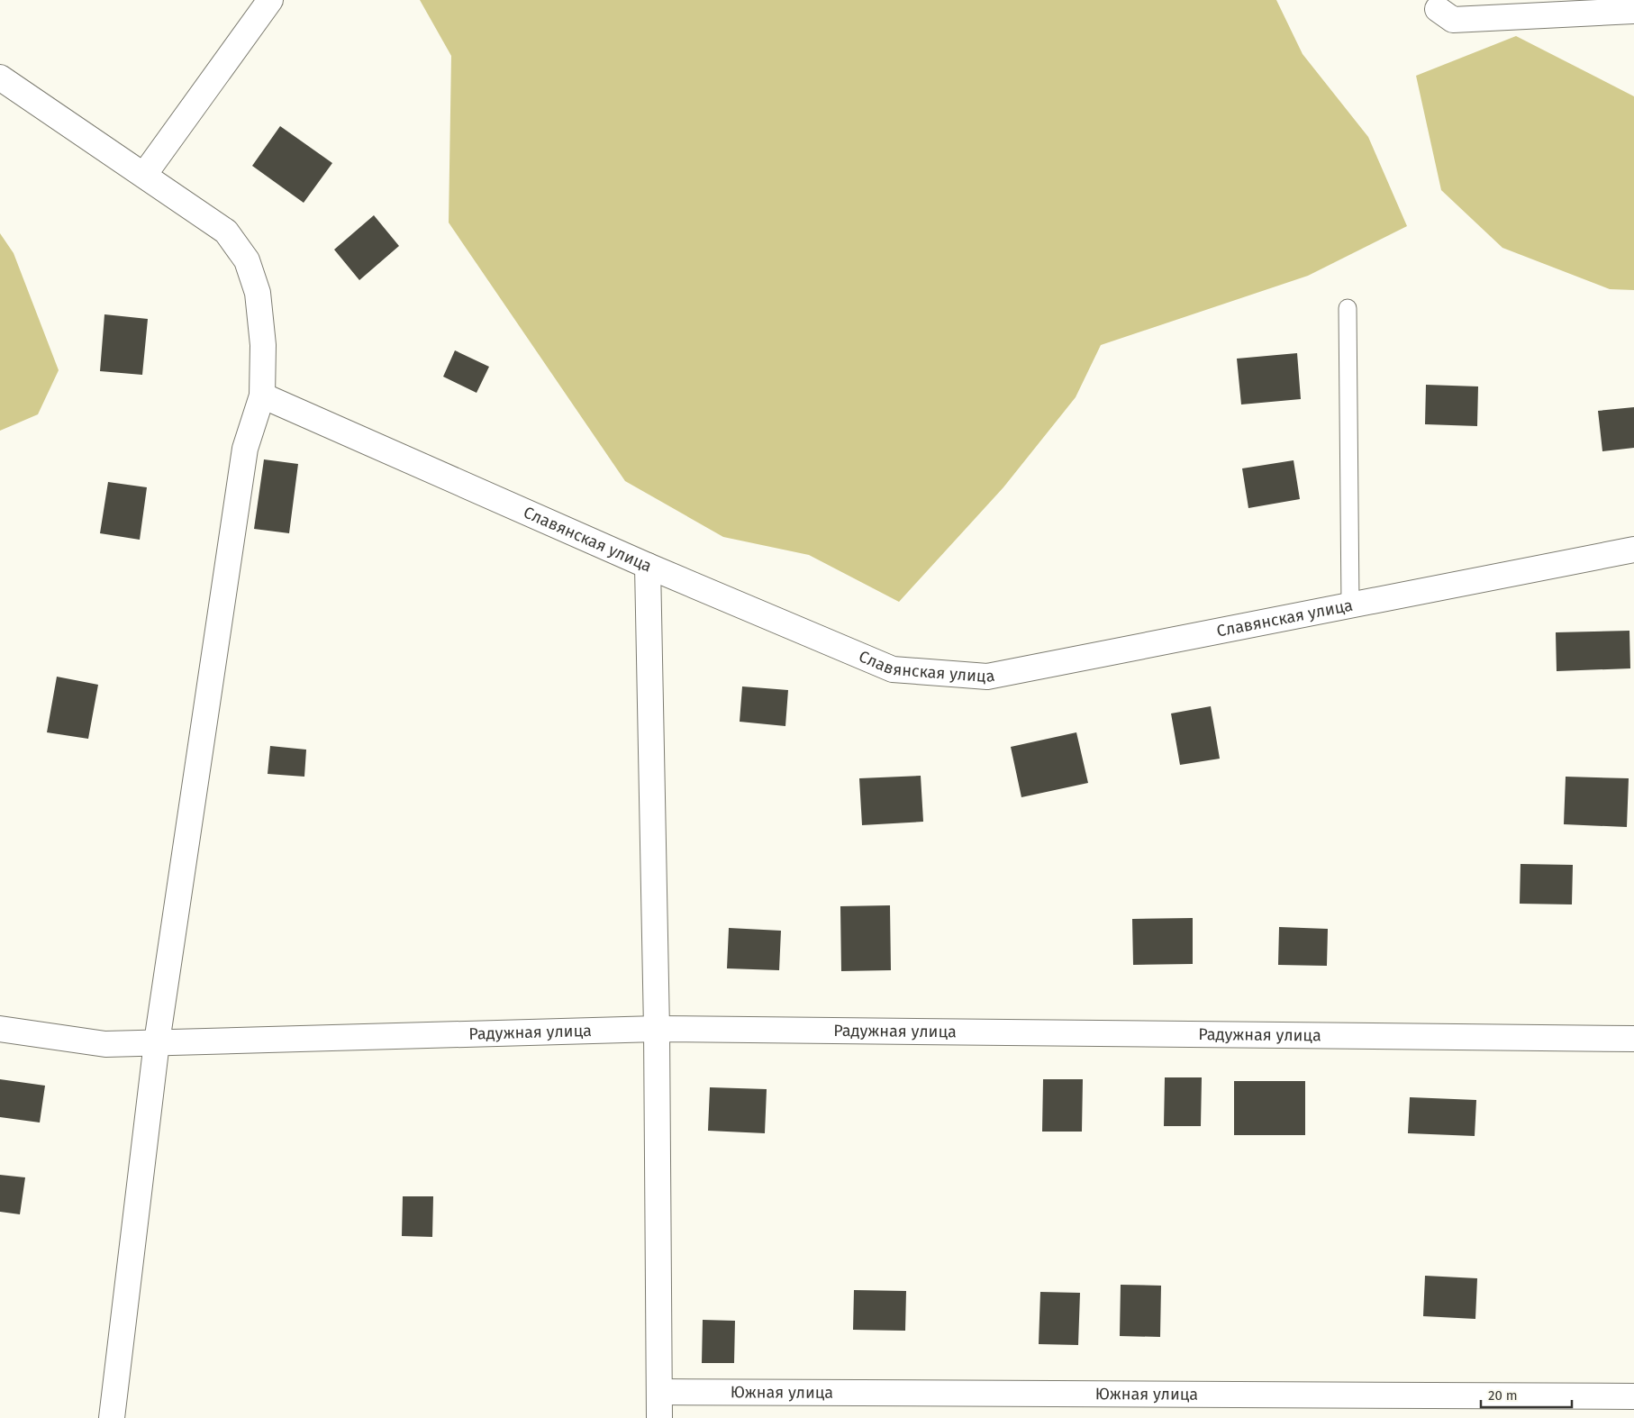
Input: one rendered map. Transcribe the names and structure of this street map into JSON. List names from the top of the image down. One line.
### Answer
{"streets":{"street":["Славянская улица","Радужная улица","Южная улица"]},"scale_bar":"20 m"}
